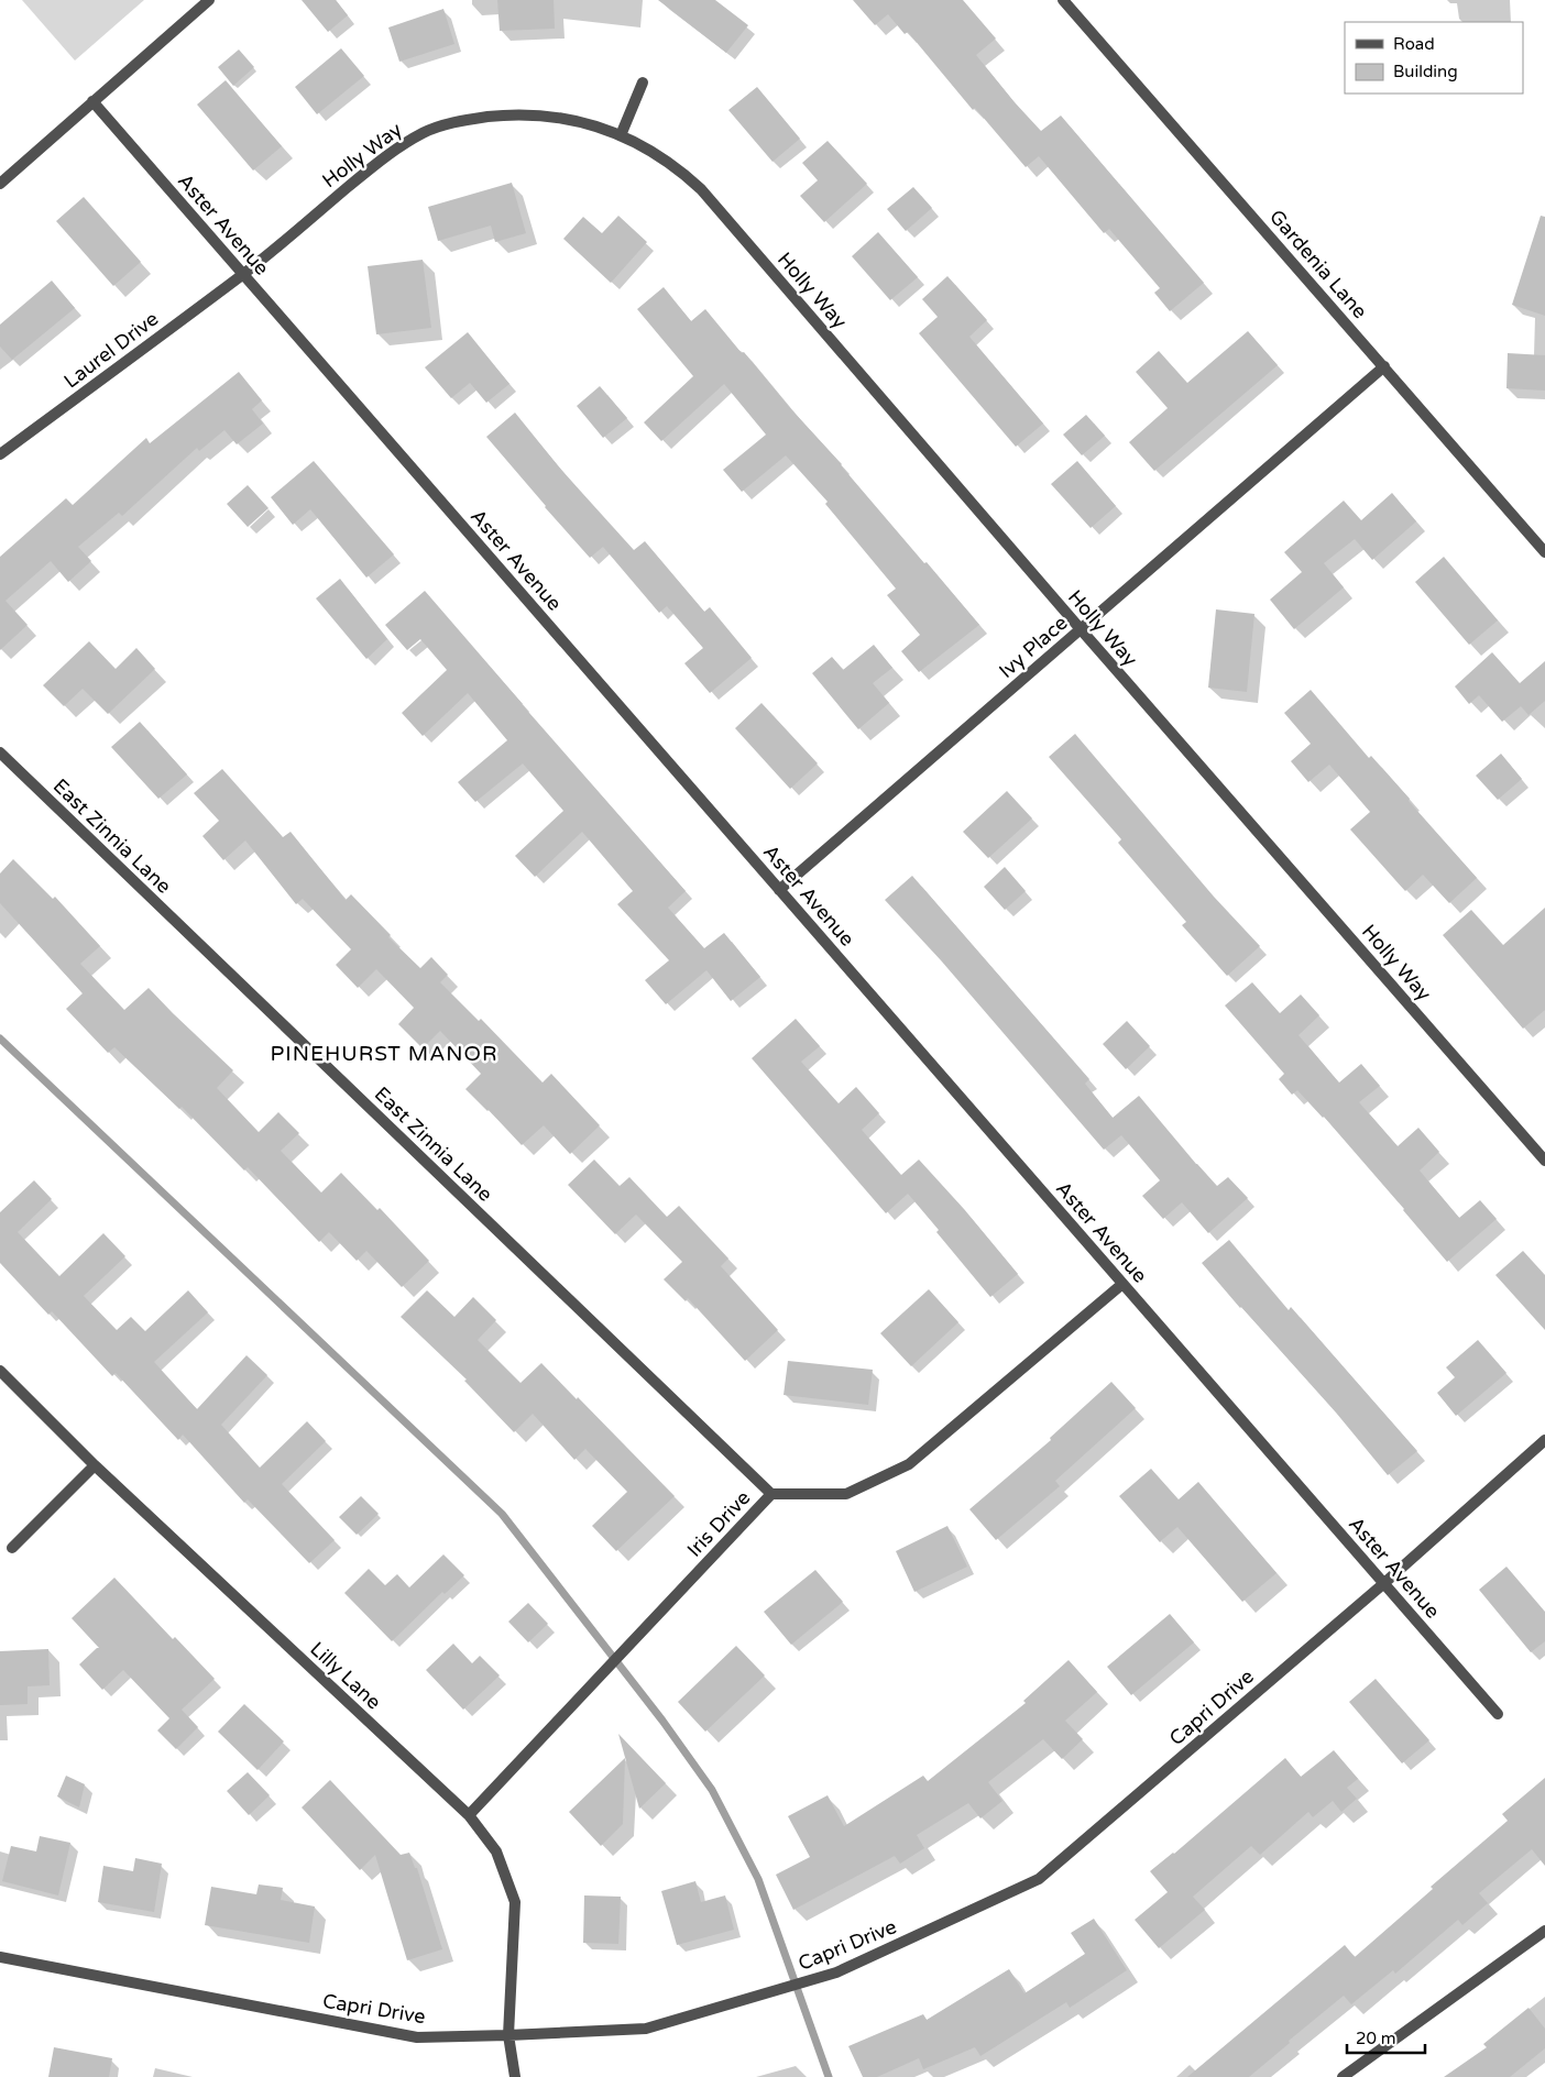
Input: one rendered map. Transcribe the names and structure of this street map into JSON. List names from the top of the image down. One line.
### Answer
{"streets":{"street":["Holly Way","Aster Avenue","Gardenia Lane","Laurel Drive","Ivy Place","East Zinnia Lane","Iris Drive","Lilly Lane","Capri Drive"]},"crossings":[["Holly Way","Aster Avenue"],["Holly Way","Laurel Drive"],["Holly Way","Ivy Place"],["Aster Avenue","Laurel Drive"],["Aster Avenue","Ivy Place"],["Aster Avenue","Iris Drive"],["Aster Avenue","Capri Drive"],["Gardenia Lane","Ivy Place"],["East Zinnia Lane","Iris Drive"],["Iris Drive","Lilly Lane"],["Lilly Lane","Capri Drive"]],"districts":["PINEHURST MANOR"],"legend":["Road","Building"],"scale_bar":"20 m"}
